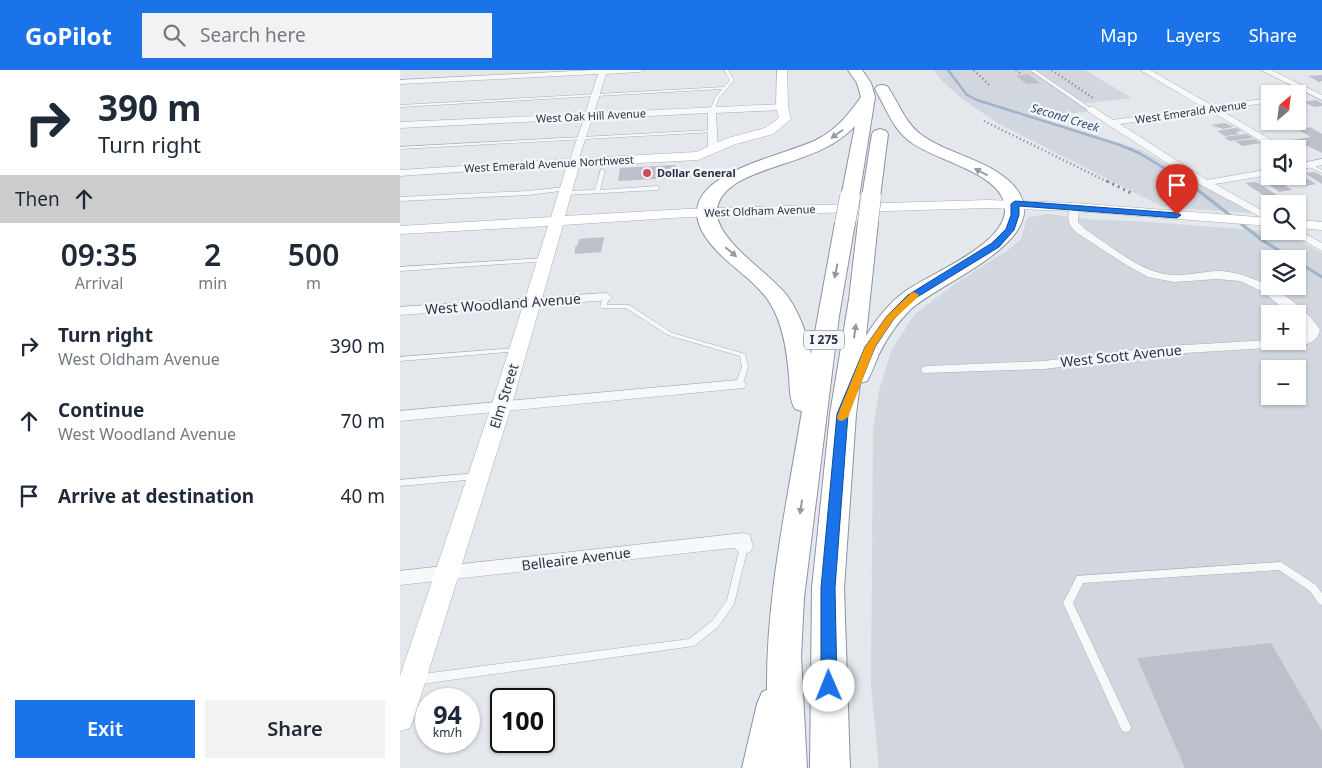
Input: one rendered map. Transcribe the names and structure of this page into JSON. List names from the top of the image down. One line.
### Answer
{"streets":{"highway":["I 275"],"street":["West Emerald Avenue","West Oak Hill Avenue","West Emerald Avenue Northwest","West Oldham Avenue","West Woodland Avenue","West Scott Avenue","Elm Street","Belleaire Avenue"]},"crossings":[["West Oak Hill Avenue","West Emerald Avenue Northwest"],["West Oak Hill Avenue","Elm Street"],["West Emerald Avenue Northwest","Elm Street"],["West Oldham Avenue","West Scott Avenue"],["West Oldham Avenue","Elm Street"],["West Woodland Avenue","Elm Street"],["Elm Street","Belleaire Avenue"]],"water":["Second Creek"],"places":["Dollar General"],"north":"top right","page":{"header":"GoPilot","search":"Search here","nav":["Map","Layers","Share"],"turn":["390 m","Turn right"],"map_buttons":["+","−"],"then":"Then","eta":["09:35","Arrival","2","min","500","m"],"list":[{"name":"Turn right","note":"West Oldham Avenue","value":"390 m"},{"name":"Continue","note":"West Woodland Avenue","value":"70 m"},{"name":"Arrive at destination","value":"40 m"}],"speed":"94 km/h","limit":"100","buttons":["Exit","Share"]}}
